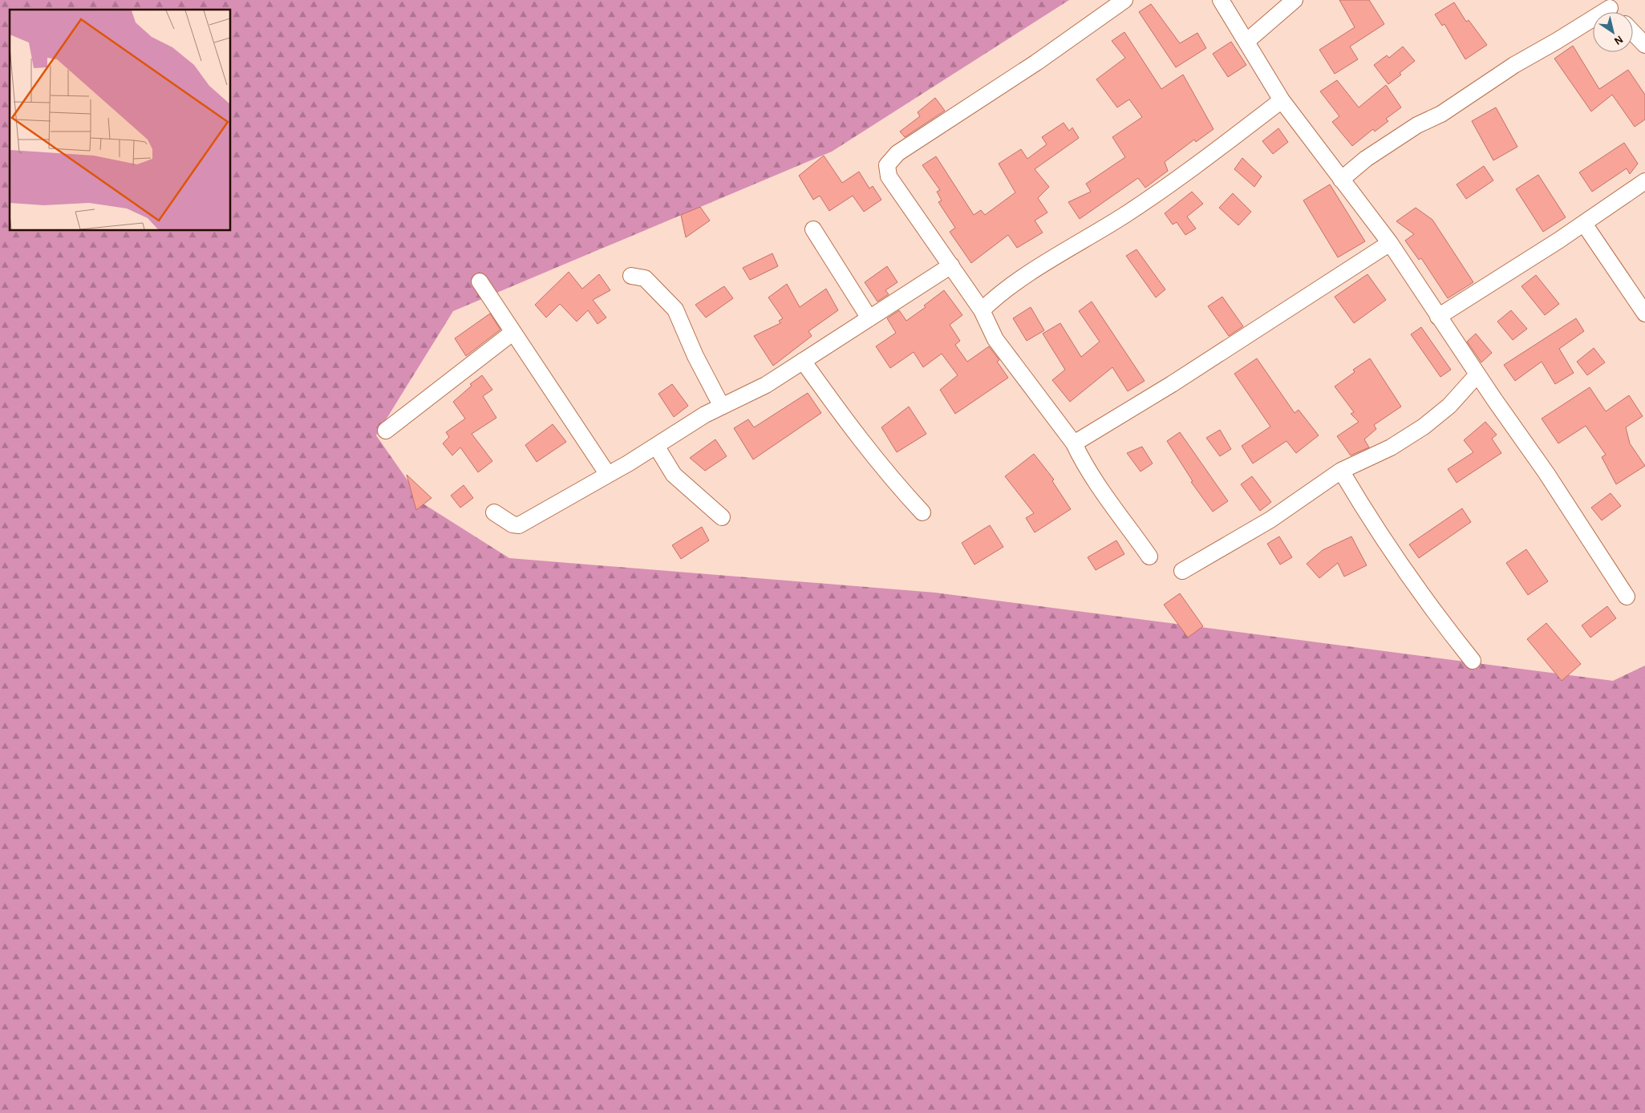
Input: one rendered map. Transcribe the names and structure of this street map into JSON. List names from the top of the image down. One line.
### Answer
{"north":"bottom right"}
